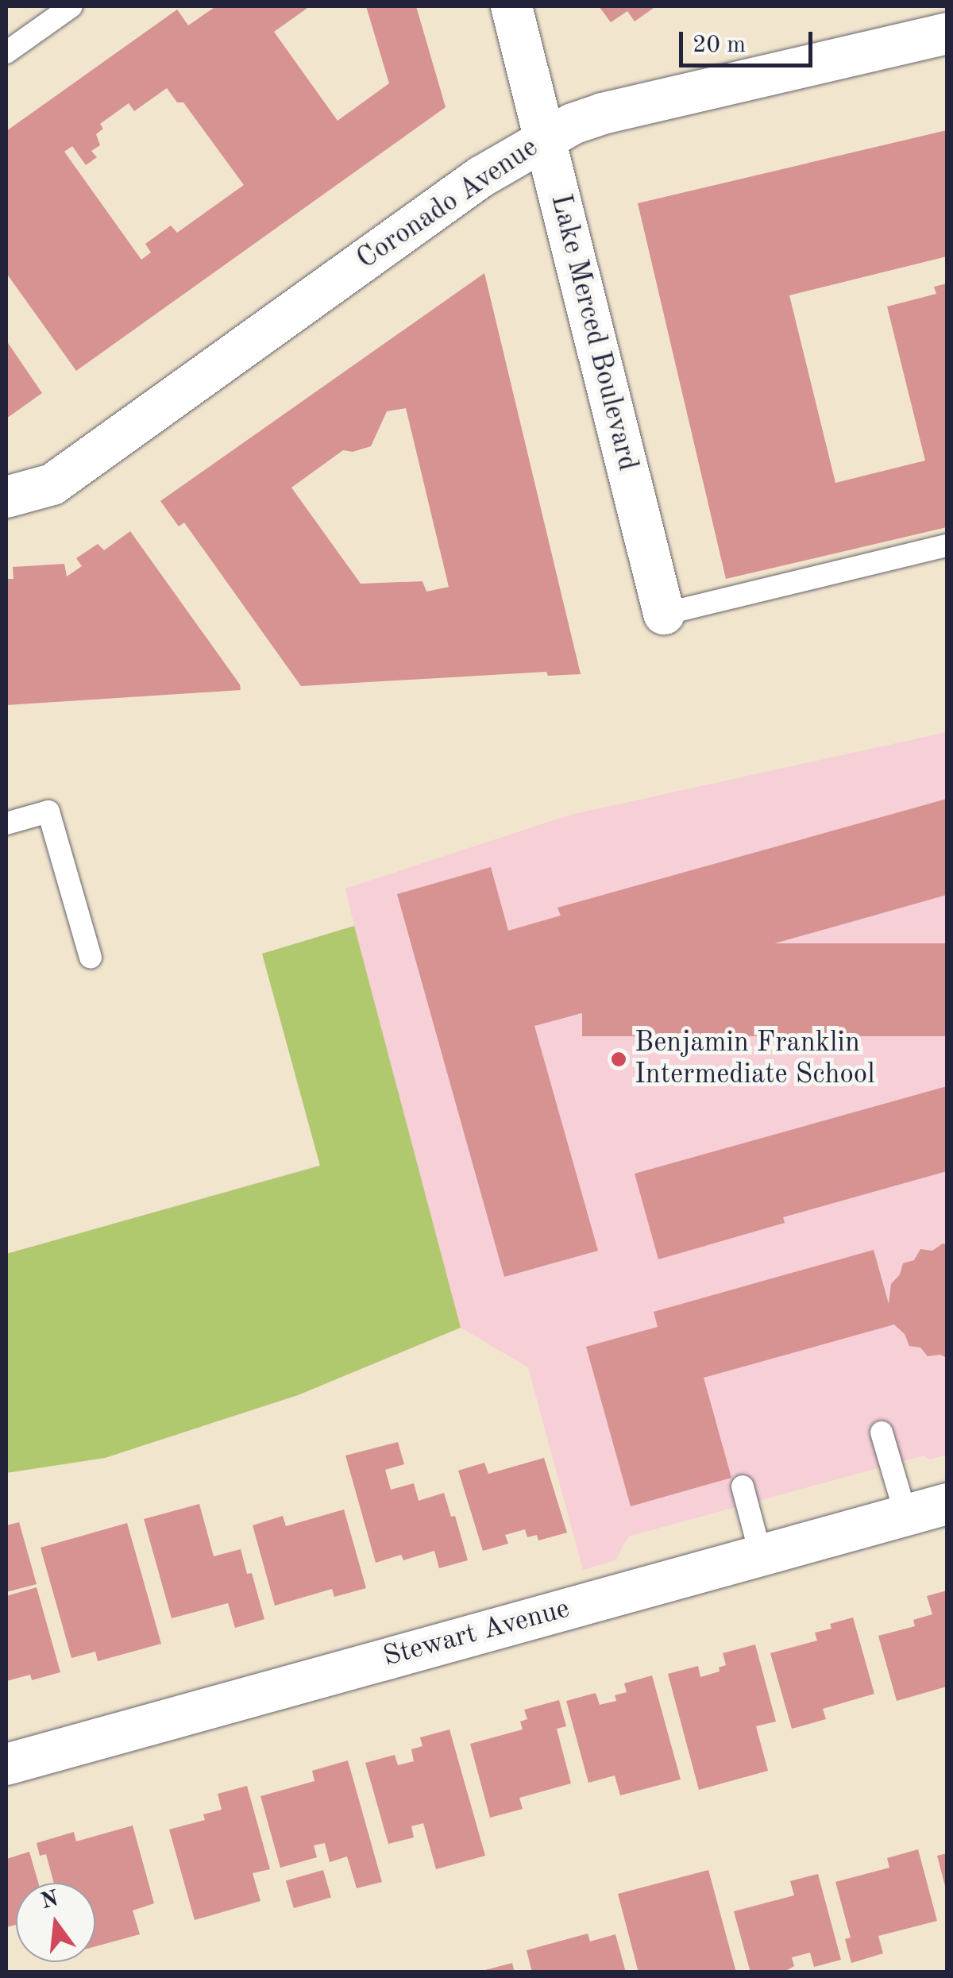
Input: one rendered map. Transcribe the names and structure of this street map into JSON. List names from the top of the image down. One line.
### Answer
{"streets":{"street":["Coronado Avenue","Lake Merced Boulevard","Stewart Avenue"]},"crossings":[["Coronado Avenue","Lake Merced Boulevard"]],"places":["Benjamin Franklin Intermediate School"],"scale_bar":"20 m","north":"top"}
